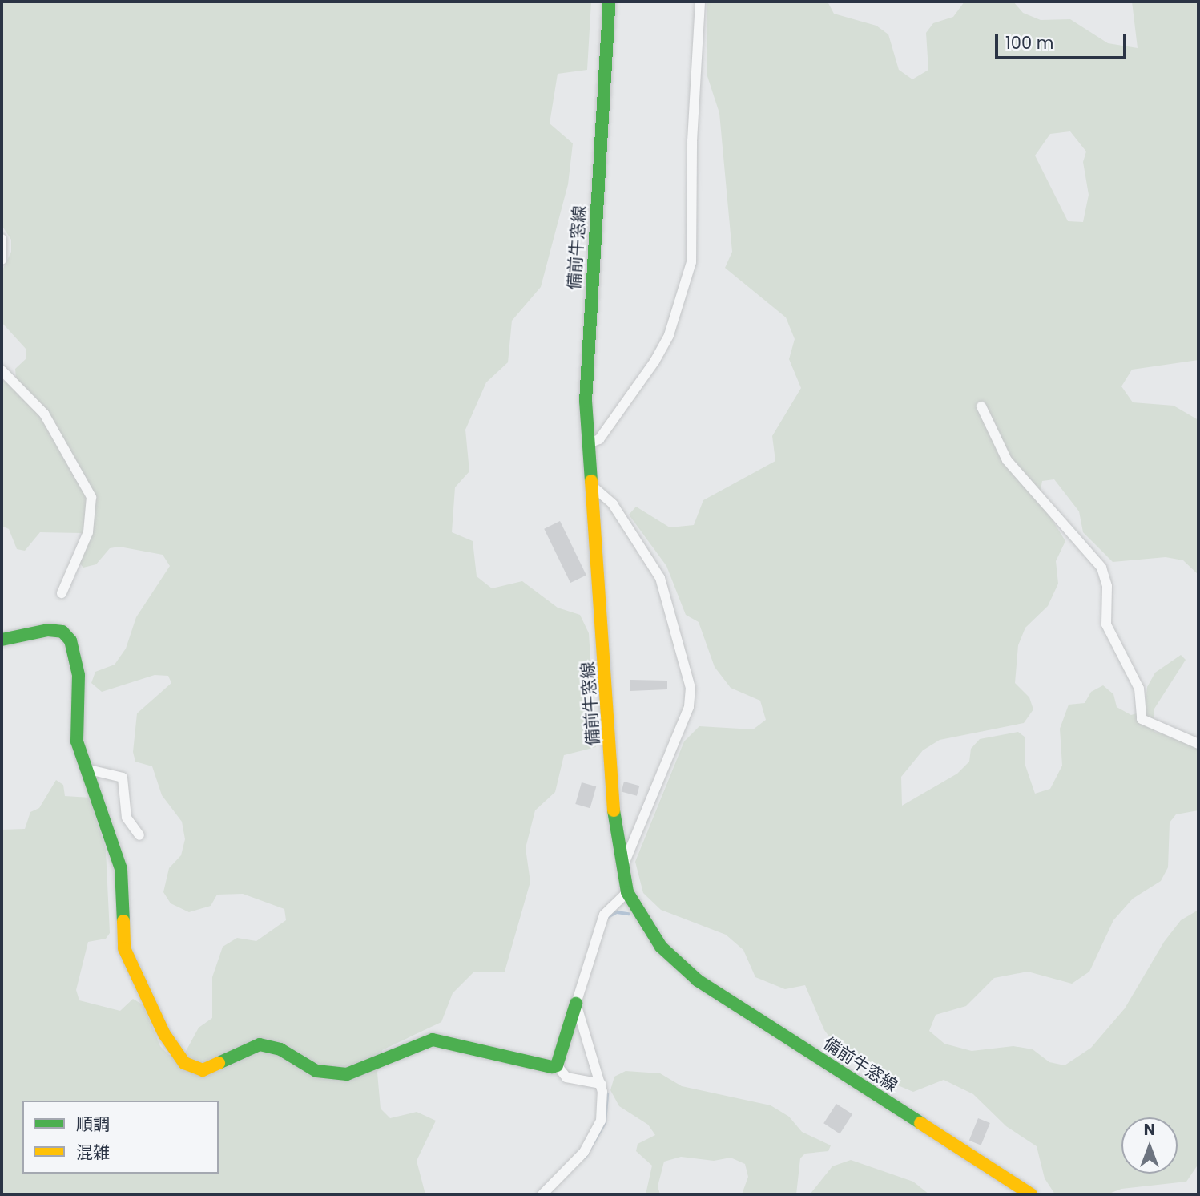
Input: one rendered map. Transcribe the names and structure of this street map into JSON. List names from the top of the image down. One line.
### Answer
{"streets":{"main road":["備前牛窓線"]},"legend":["順調","混雑"],"scale_bar":"100 m","north":"top"}
